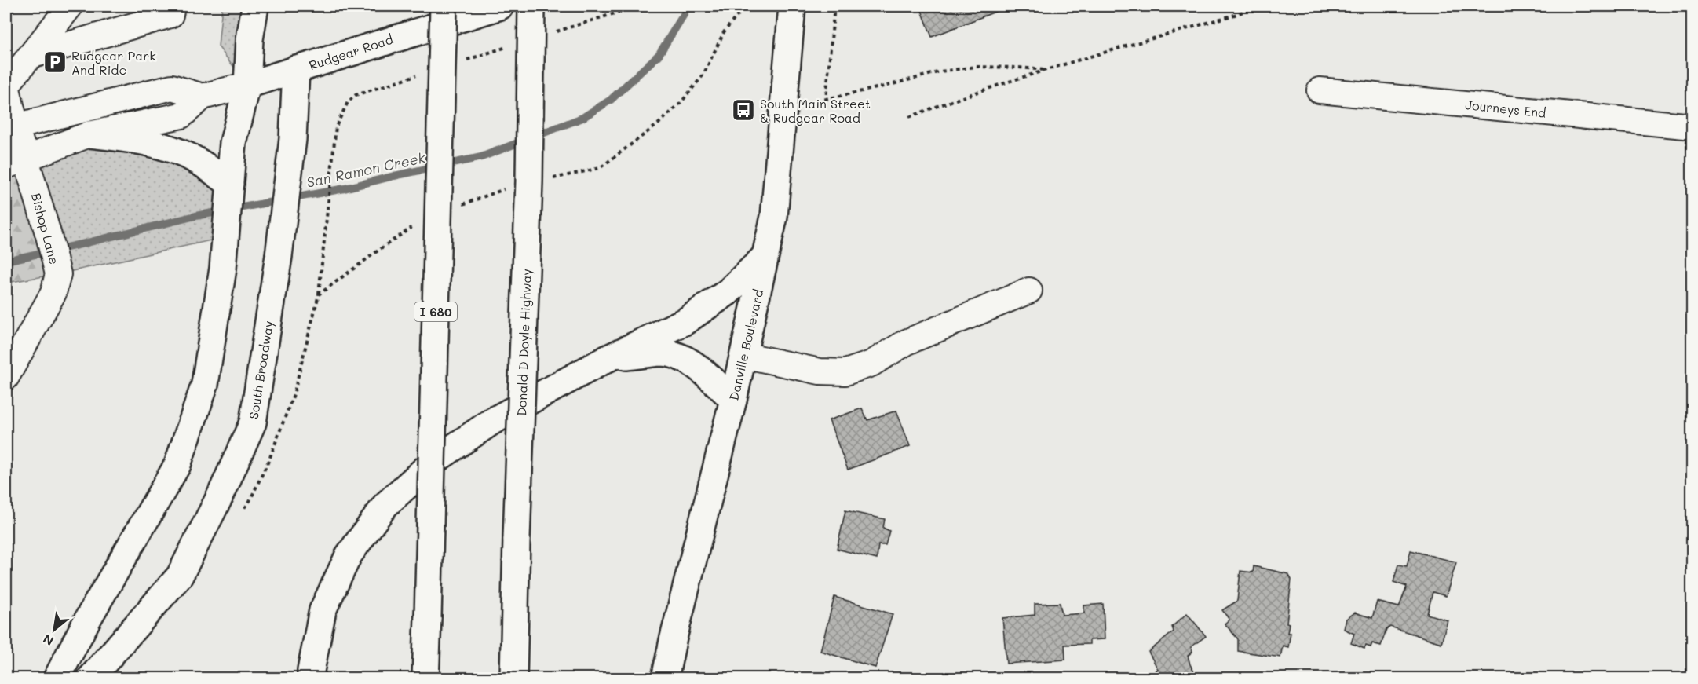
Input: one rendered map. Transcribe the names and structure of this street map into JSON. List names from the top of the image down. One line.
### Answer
{"streets":{"main road":["Rudgear Road","I 680","Donald D Doyle Highway","Danville Boulevard","South Broadway"],"street":["Journeys End","Bishop Lane"]},"crossings":[["Rudgear Road","Bishop Lane"],["Rudgear Road","South Broadway"]],"water":["San Ramon Creek"],"places":{"parking":["Rudgear Park And Ride"],"bus stop":["South Main Street & Rudgear Road"]},"north":"bottom left"}
